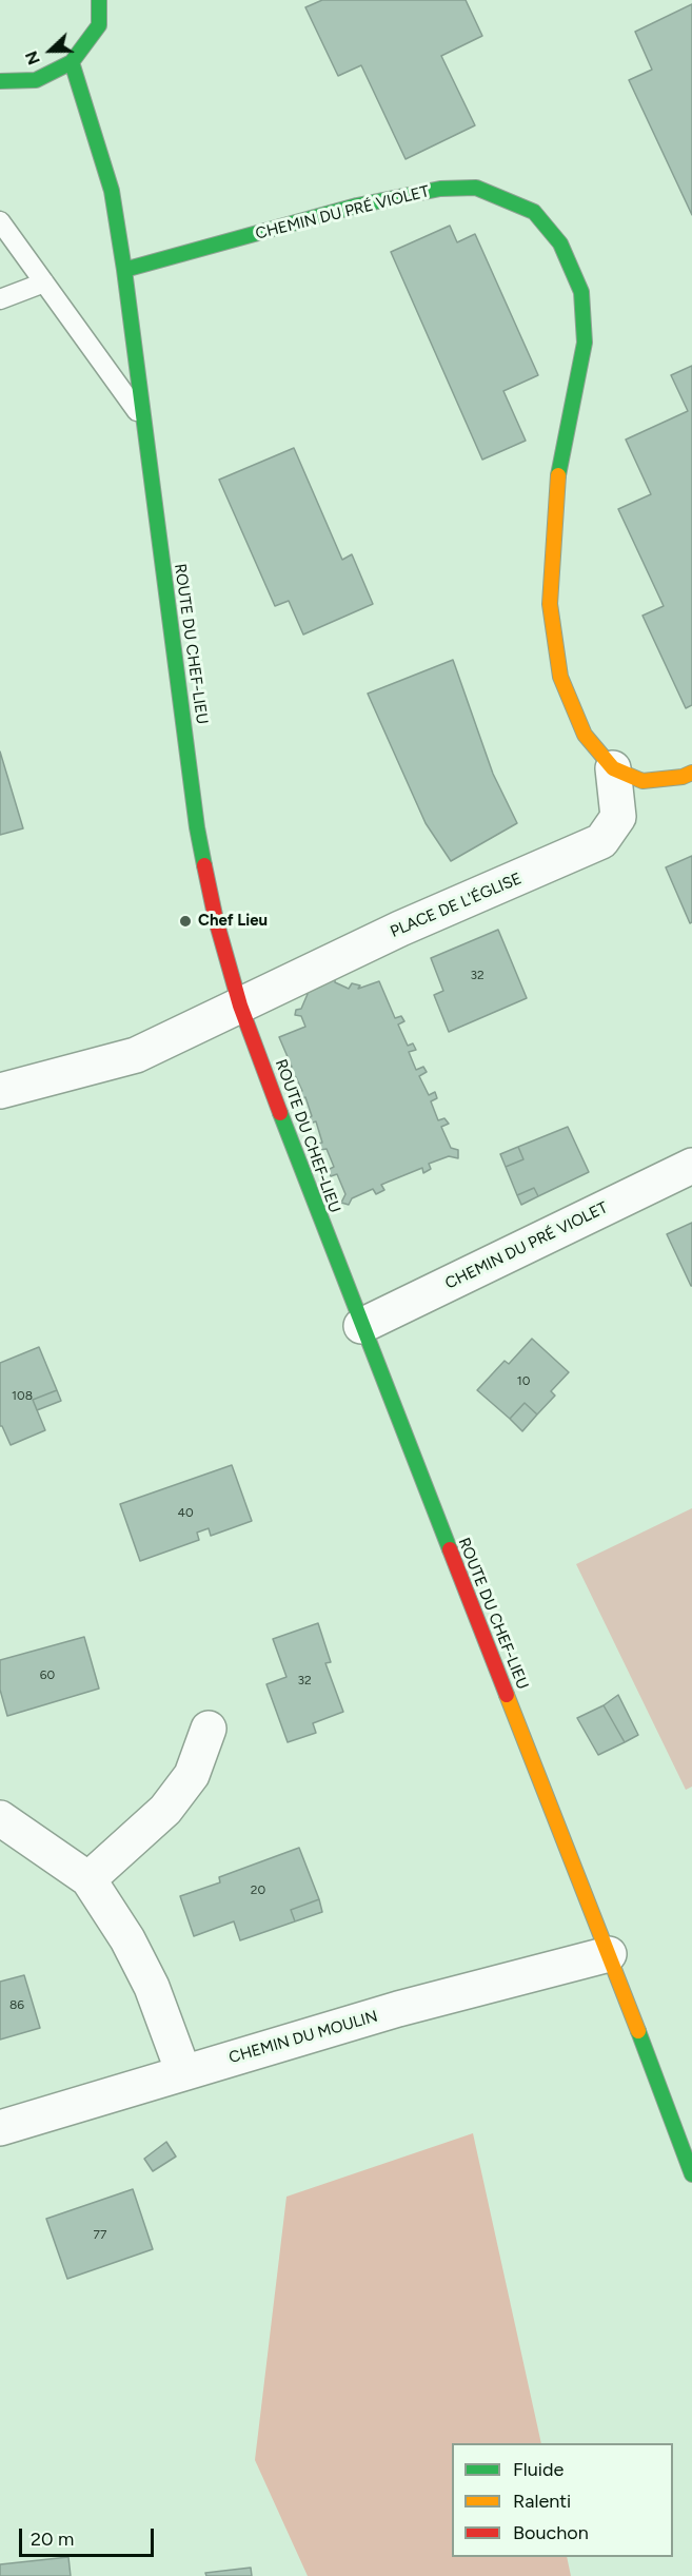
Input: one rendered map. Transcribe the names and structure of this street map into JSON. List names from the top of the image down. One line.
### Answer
{"streets":{"main road":["CHEMIN DU PRÉ VIOLET","ROUTE DU CHEF-LIEU"],"street":["PLACE DE L'ÉGLISE","CHEMIN DU MOULIN"]},"crossings":[["CHEMIN DU PRÉ VIOLET","ROUTE DU CHEF-LIEU"],["CHEMIN DU PRÉ VIOLET","PLACE DE L'ÉGLISE"],["ROUTE DU CHEF-LIEU","PLACE DE L'ÉGLISE"],["ROUTE DU CHEF-LIEU","CHEMIN DU MOULIN"]],"places":["Chef Lieu"],"house_numbers":["32","10","108","40","60","32","20","86","77"],"legend":["Fluide","Ralenti","Bouchon"],"scale_bar":"20 m","north":"left"}
